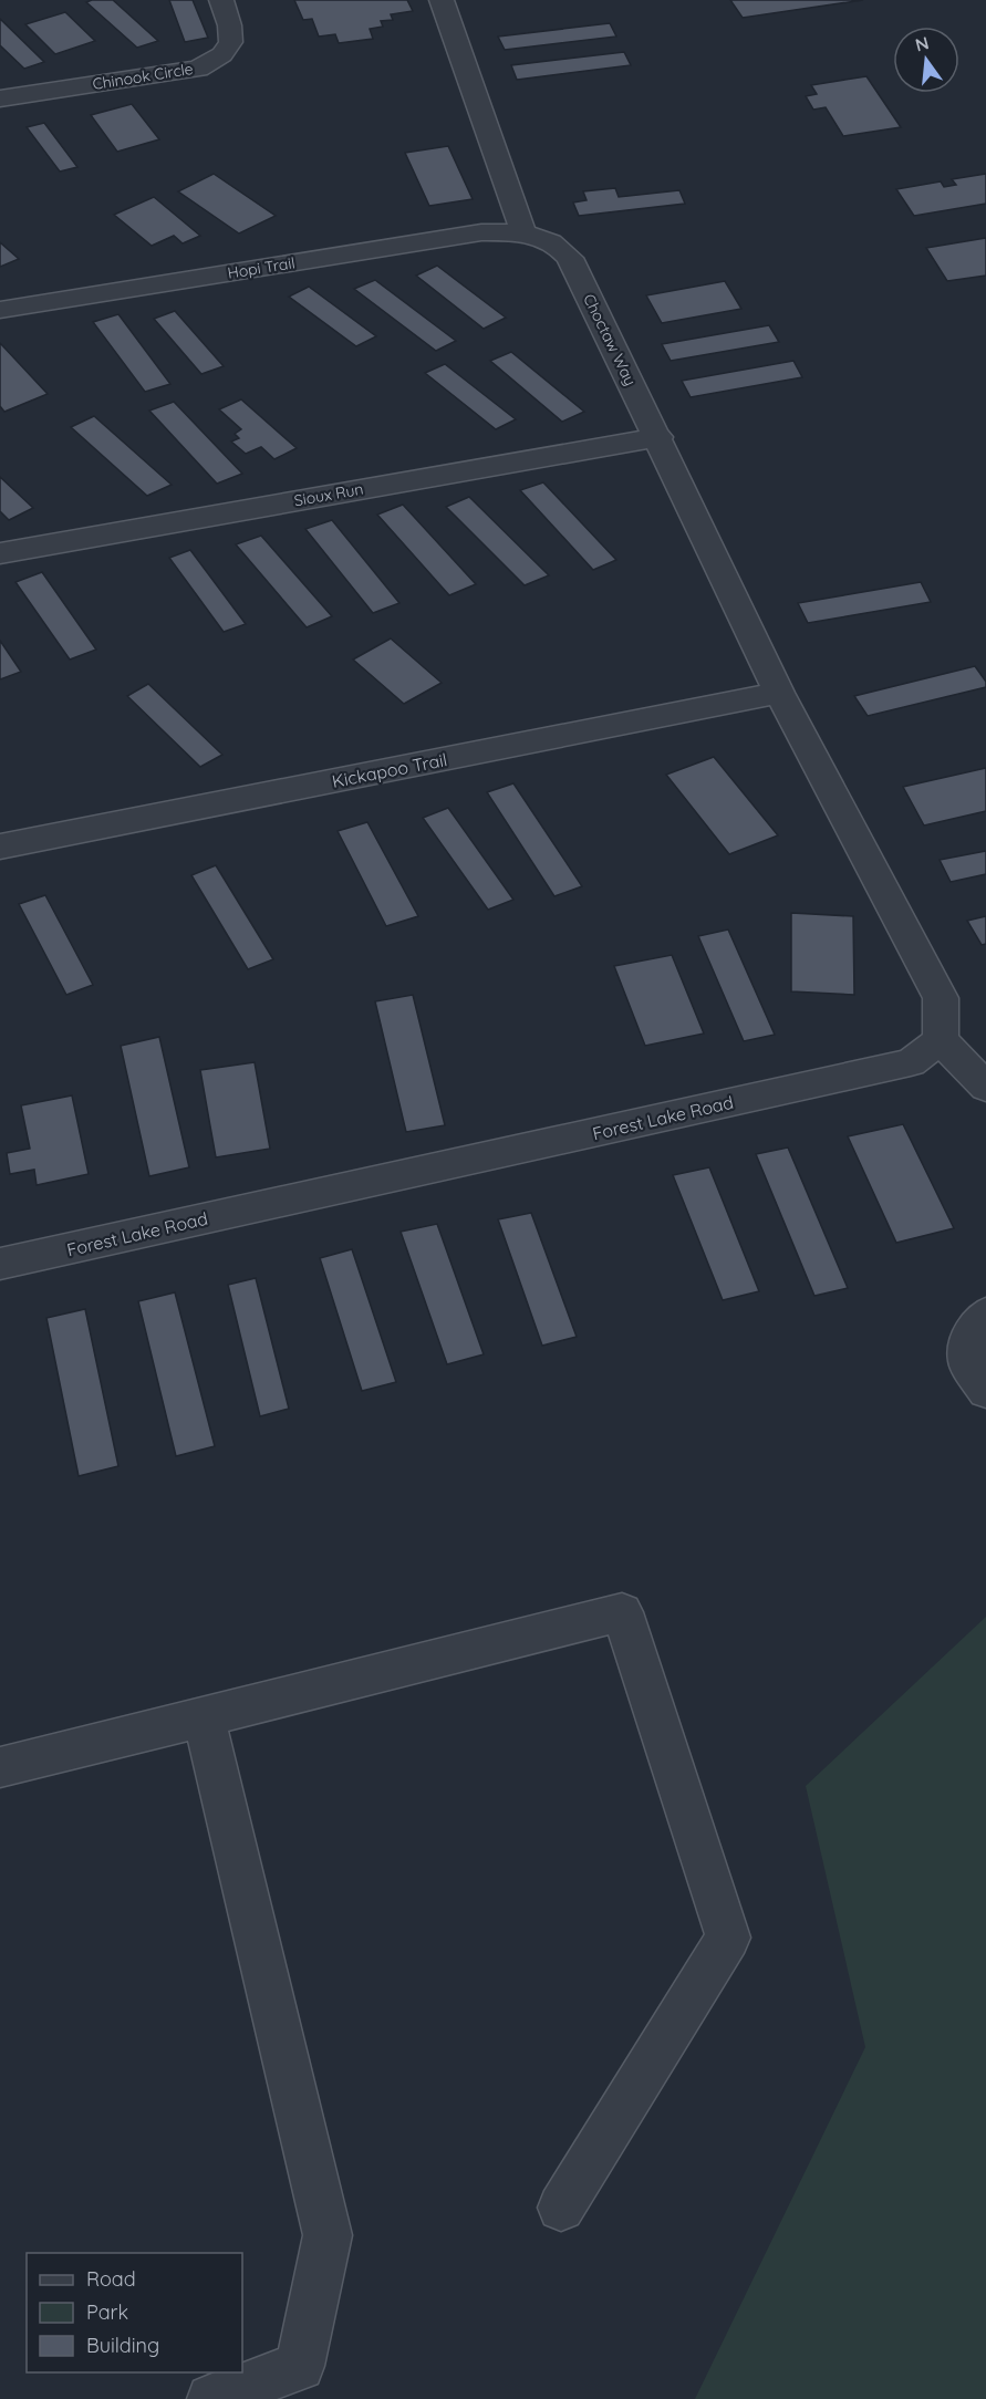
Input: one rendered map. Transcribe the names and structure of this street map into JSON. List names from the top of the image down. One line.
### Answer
{"streets":{"street":["Chinook Circle","Hopi Trail","Choctaw Way","Sioux Run","Kickapoo Trail","Forest Lake Road"]},"crossings":[["Hopi Trail","Choctaw Way"],["Choctaw Way","Sioux Run"],["Choctaw Way","Kickapoo Trail"]],"legend":["Road","Park","Building"],"north":"top"}
